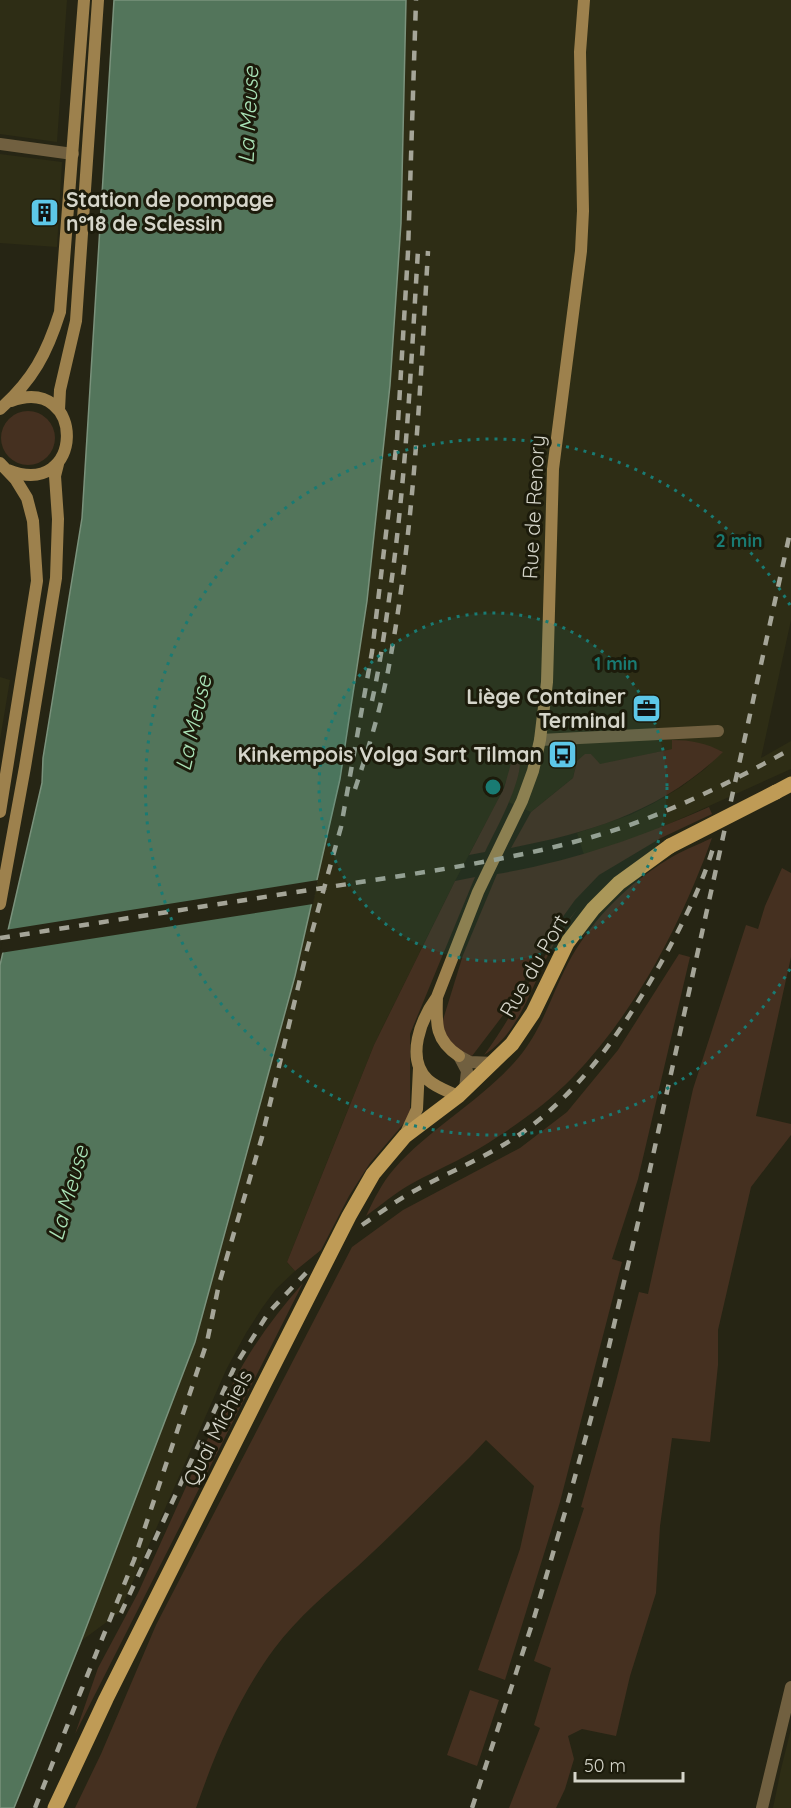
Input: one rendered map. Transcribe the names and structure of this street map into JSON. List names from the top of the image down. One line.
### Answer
{"streets":{"main road":["Rue de Renory","Rue du Port","Quai Michiels"]},"crossings":[["Rue de Renory","Rue du Port"],["Rue de Renory","Quai Michiels"],["Rue du Port","Quai Michiels"]],"water":["La Meuse"],"places":{"building":["Station de pompage n°18 de Sclessin"],"office":["Liège Container Terminal"],"bus stop":["Kinkempois Volga Sart Tilman"]},"scale_bar":"50 m","rings":["2 min","1 min"]}
